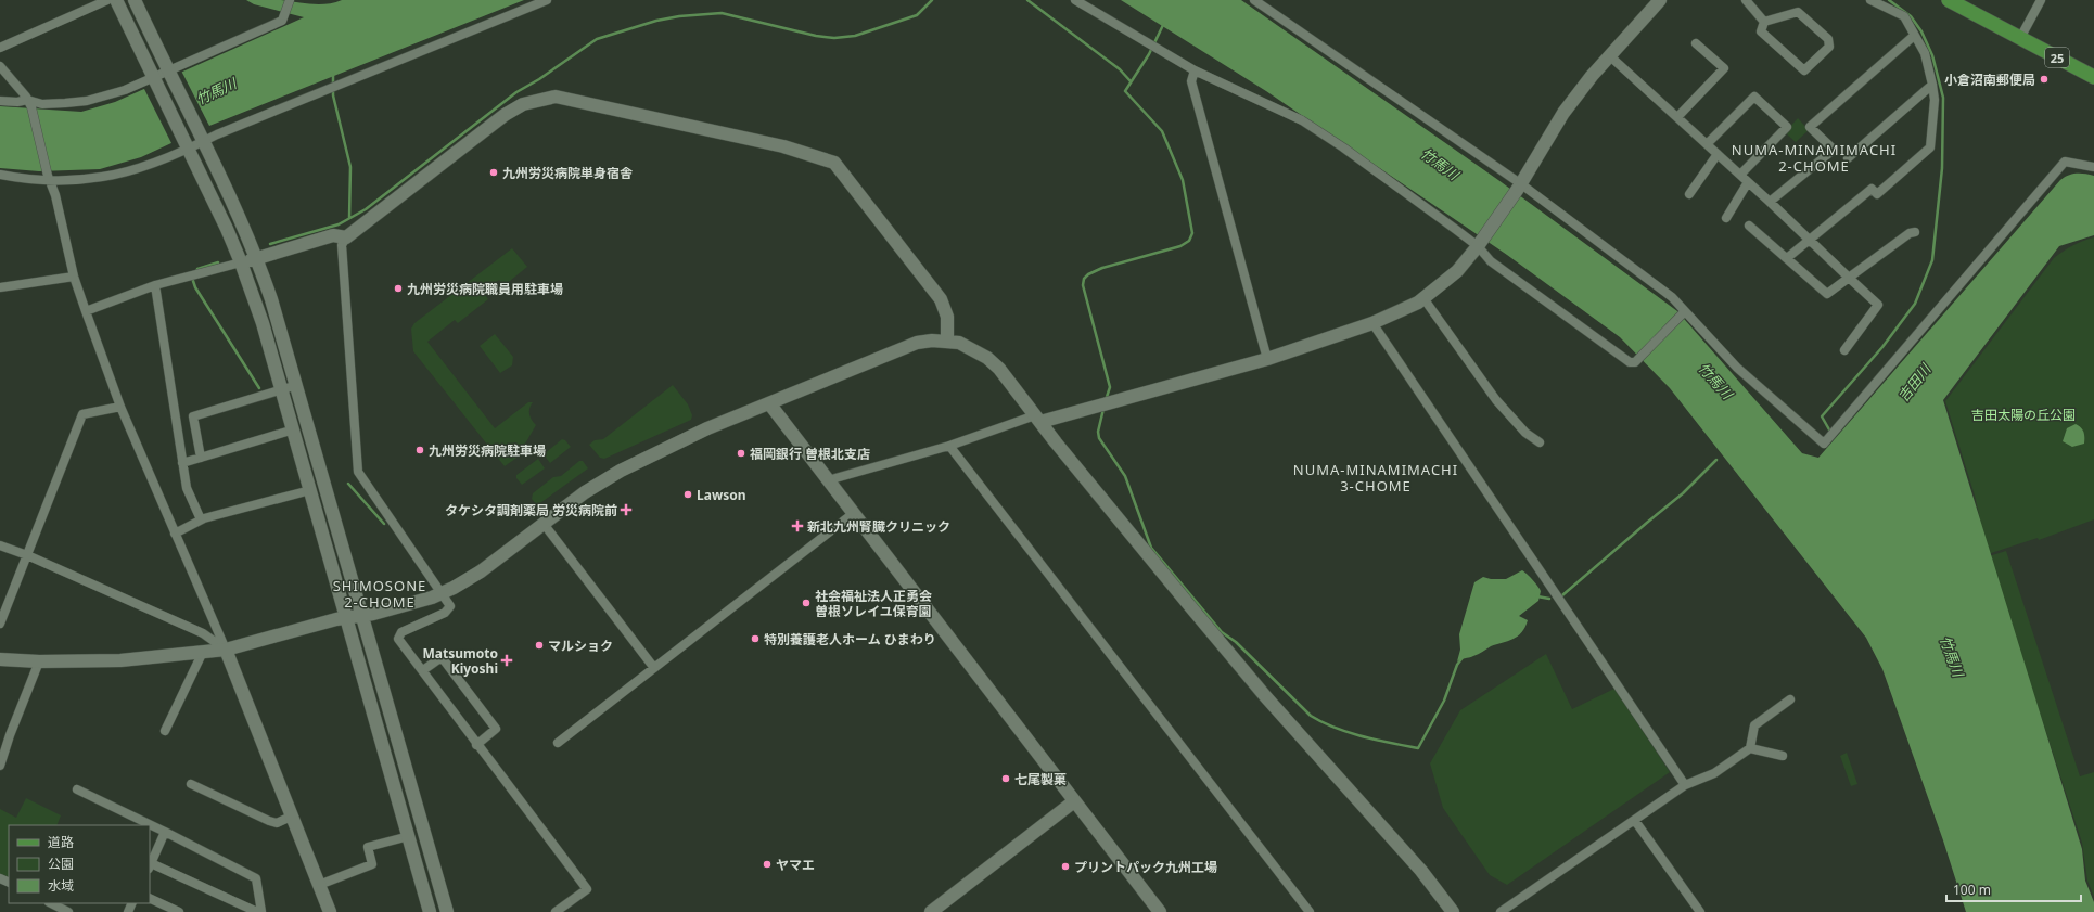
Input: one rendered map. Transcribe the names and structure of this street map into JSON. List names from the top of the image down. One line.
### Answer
{"streets":{"main road":["25"]},"districts":["NUMA-MINAMIMACHI 2-CHOME","NUMA-MINAMIMACHI 3-CHOME","SHIMOSONE 2-CHOME"],"water":["竹馬川","吉田川"],"parks":["吉田太陽の丘公園"],"places":{"other":["小倉沼南郵便局","九州労災病院単身宿舎","九州労災病院職員用駐車場","九州労災病院駐車場","福岡銀行 曽根北支店","Lawson","社会福祉法人正勇会 曽根ソレイユ保育園","特別養護老人ホーム ひまわり","マルショク","七尾製菓","ヤマエ","プリントパック九州工場"],"health":["タケシタ調剤薬局 労災病院前","新北九州腎臓クリニック","Matsumoto Kiyoshi"]},"legend":["道路","公園","水域"],"scale_bar":"100 m"}
